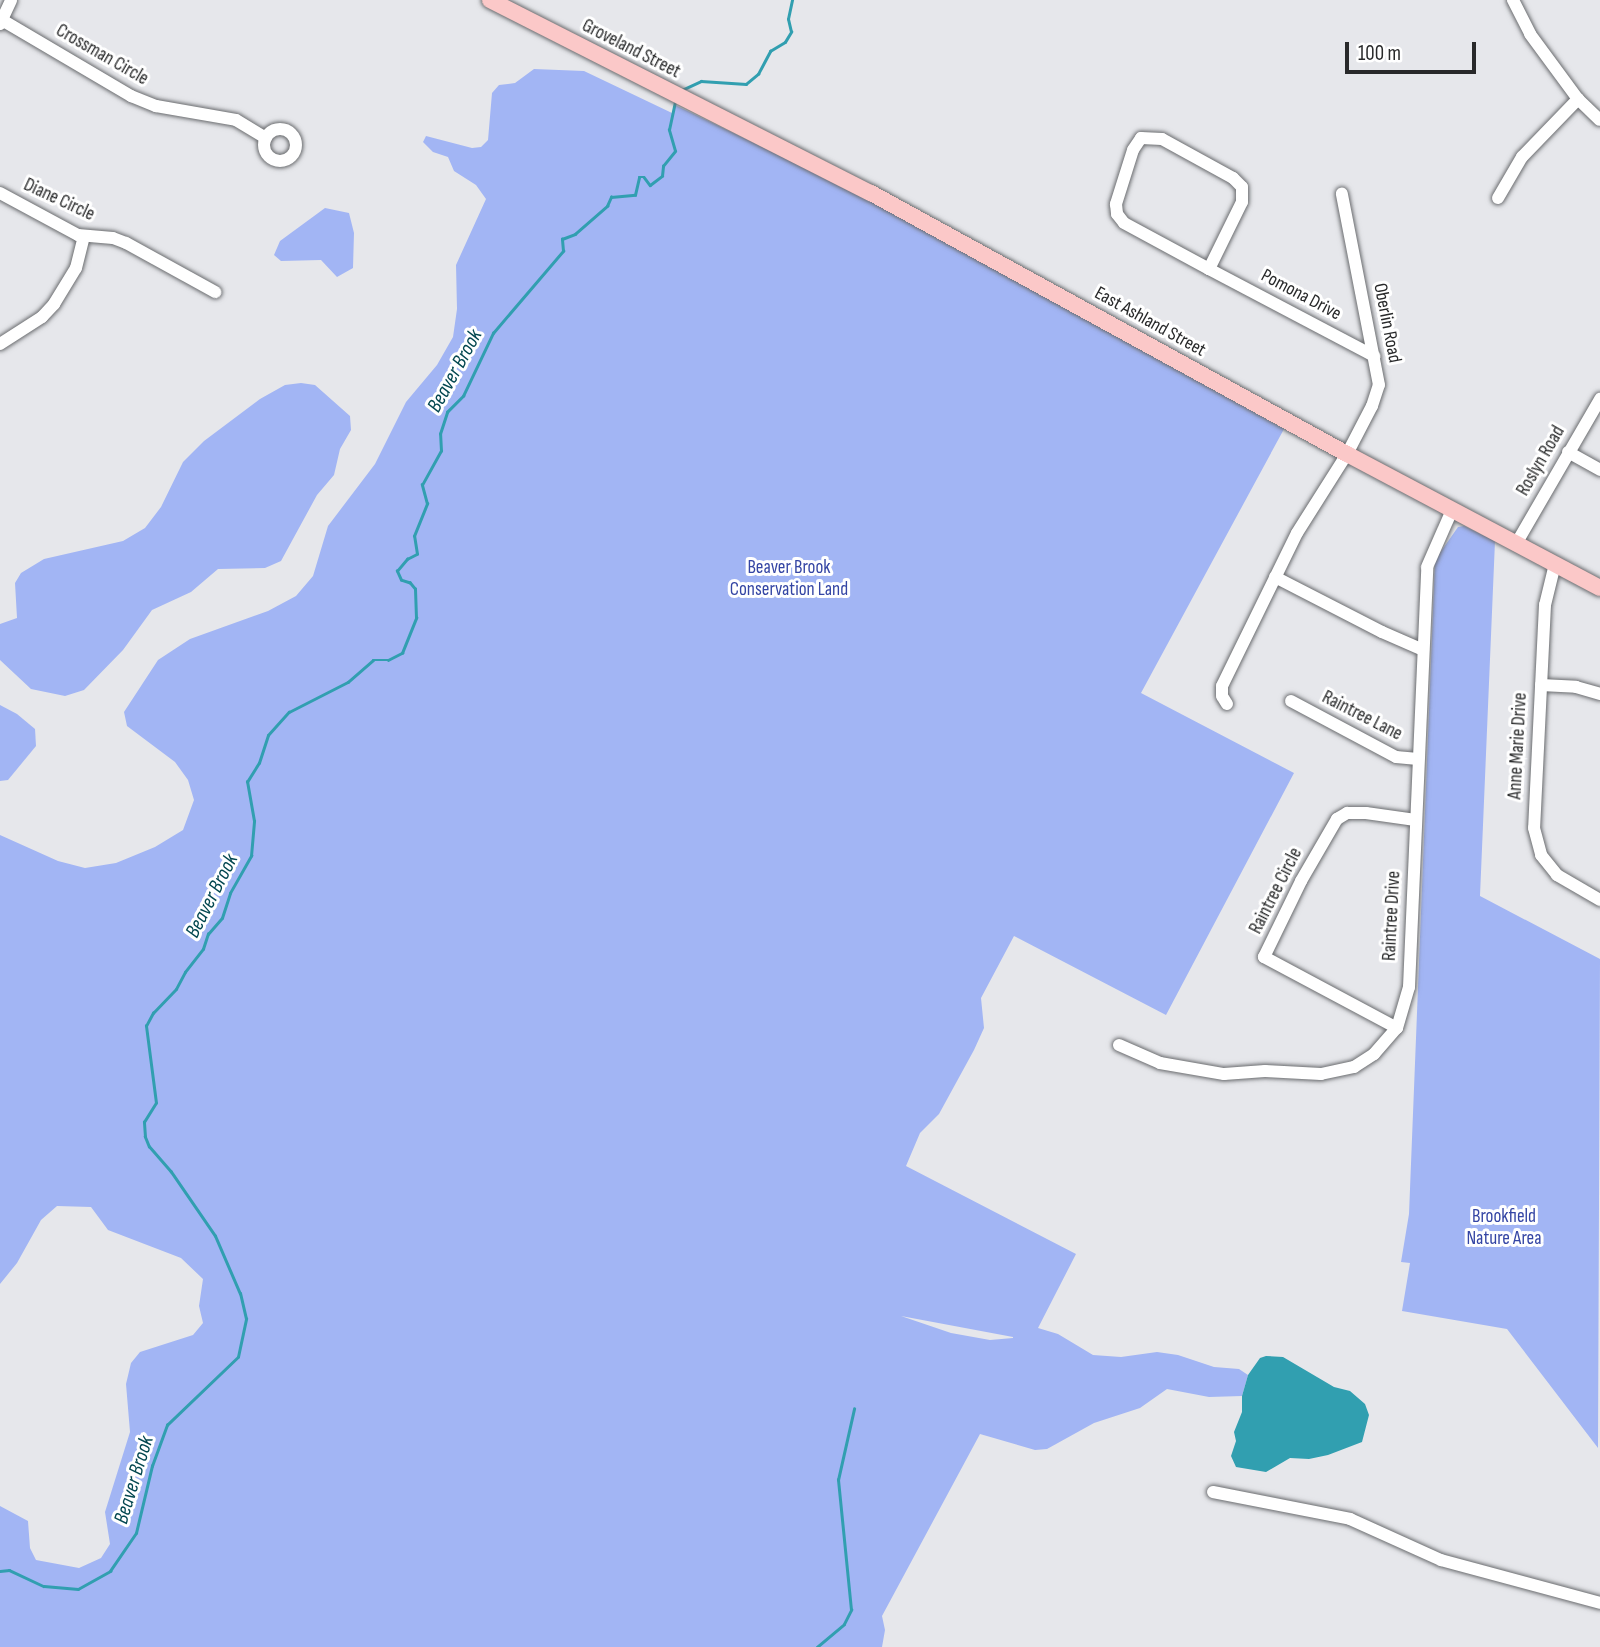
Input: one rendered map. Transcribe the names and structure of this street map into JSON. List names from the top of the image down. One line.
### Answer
{"streets":{"main road":["Groveland Street","East Ashland Street"],"street":["Crossman Circle","Diane Circle","Pomona Drive","Oberlin Road","Roslyn Road","Raintree Lane","Anne Marie Drive","Raintree Circle","Raintree Drive"]},"crossings":[["Groveland Street","East Ashland Street"],["Pomona Drive","Oberlin Road"],["East Ashland Street","Oberlin Road"],["East Ashland Street","Roslyn Road"],["East Ashland Street","Anne Marie Drive"],["East Ashland Street","Raintree Drive"],["Raintree Lane","Raintree Drive"],["Raintree Circle","Raintree Drive"]],"water":["Beaver Brook"],"parks":["Beaver Brook Conservation Land","Brookfield Nature Area"],"scale_bar":"100 m"}
